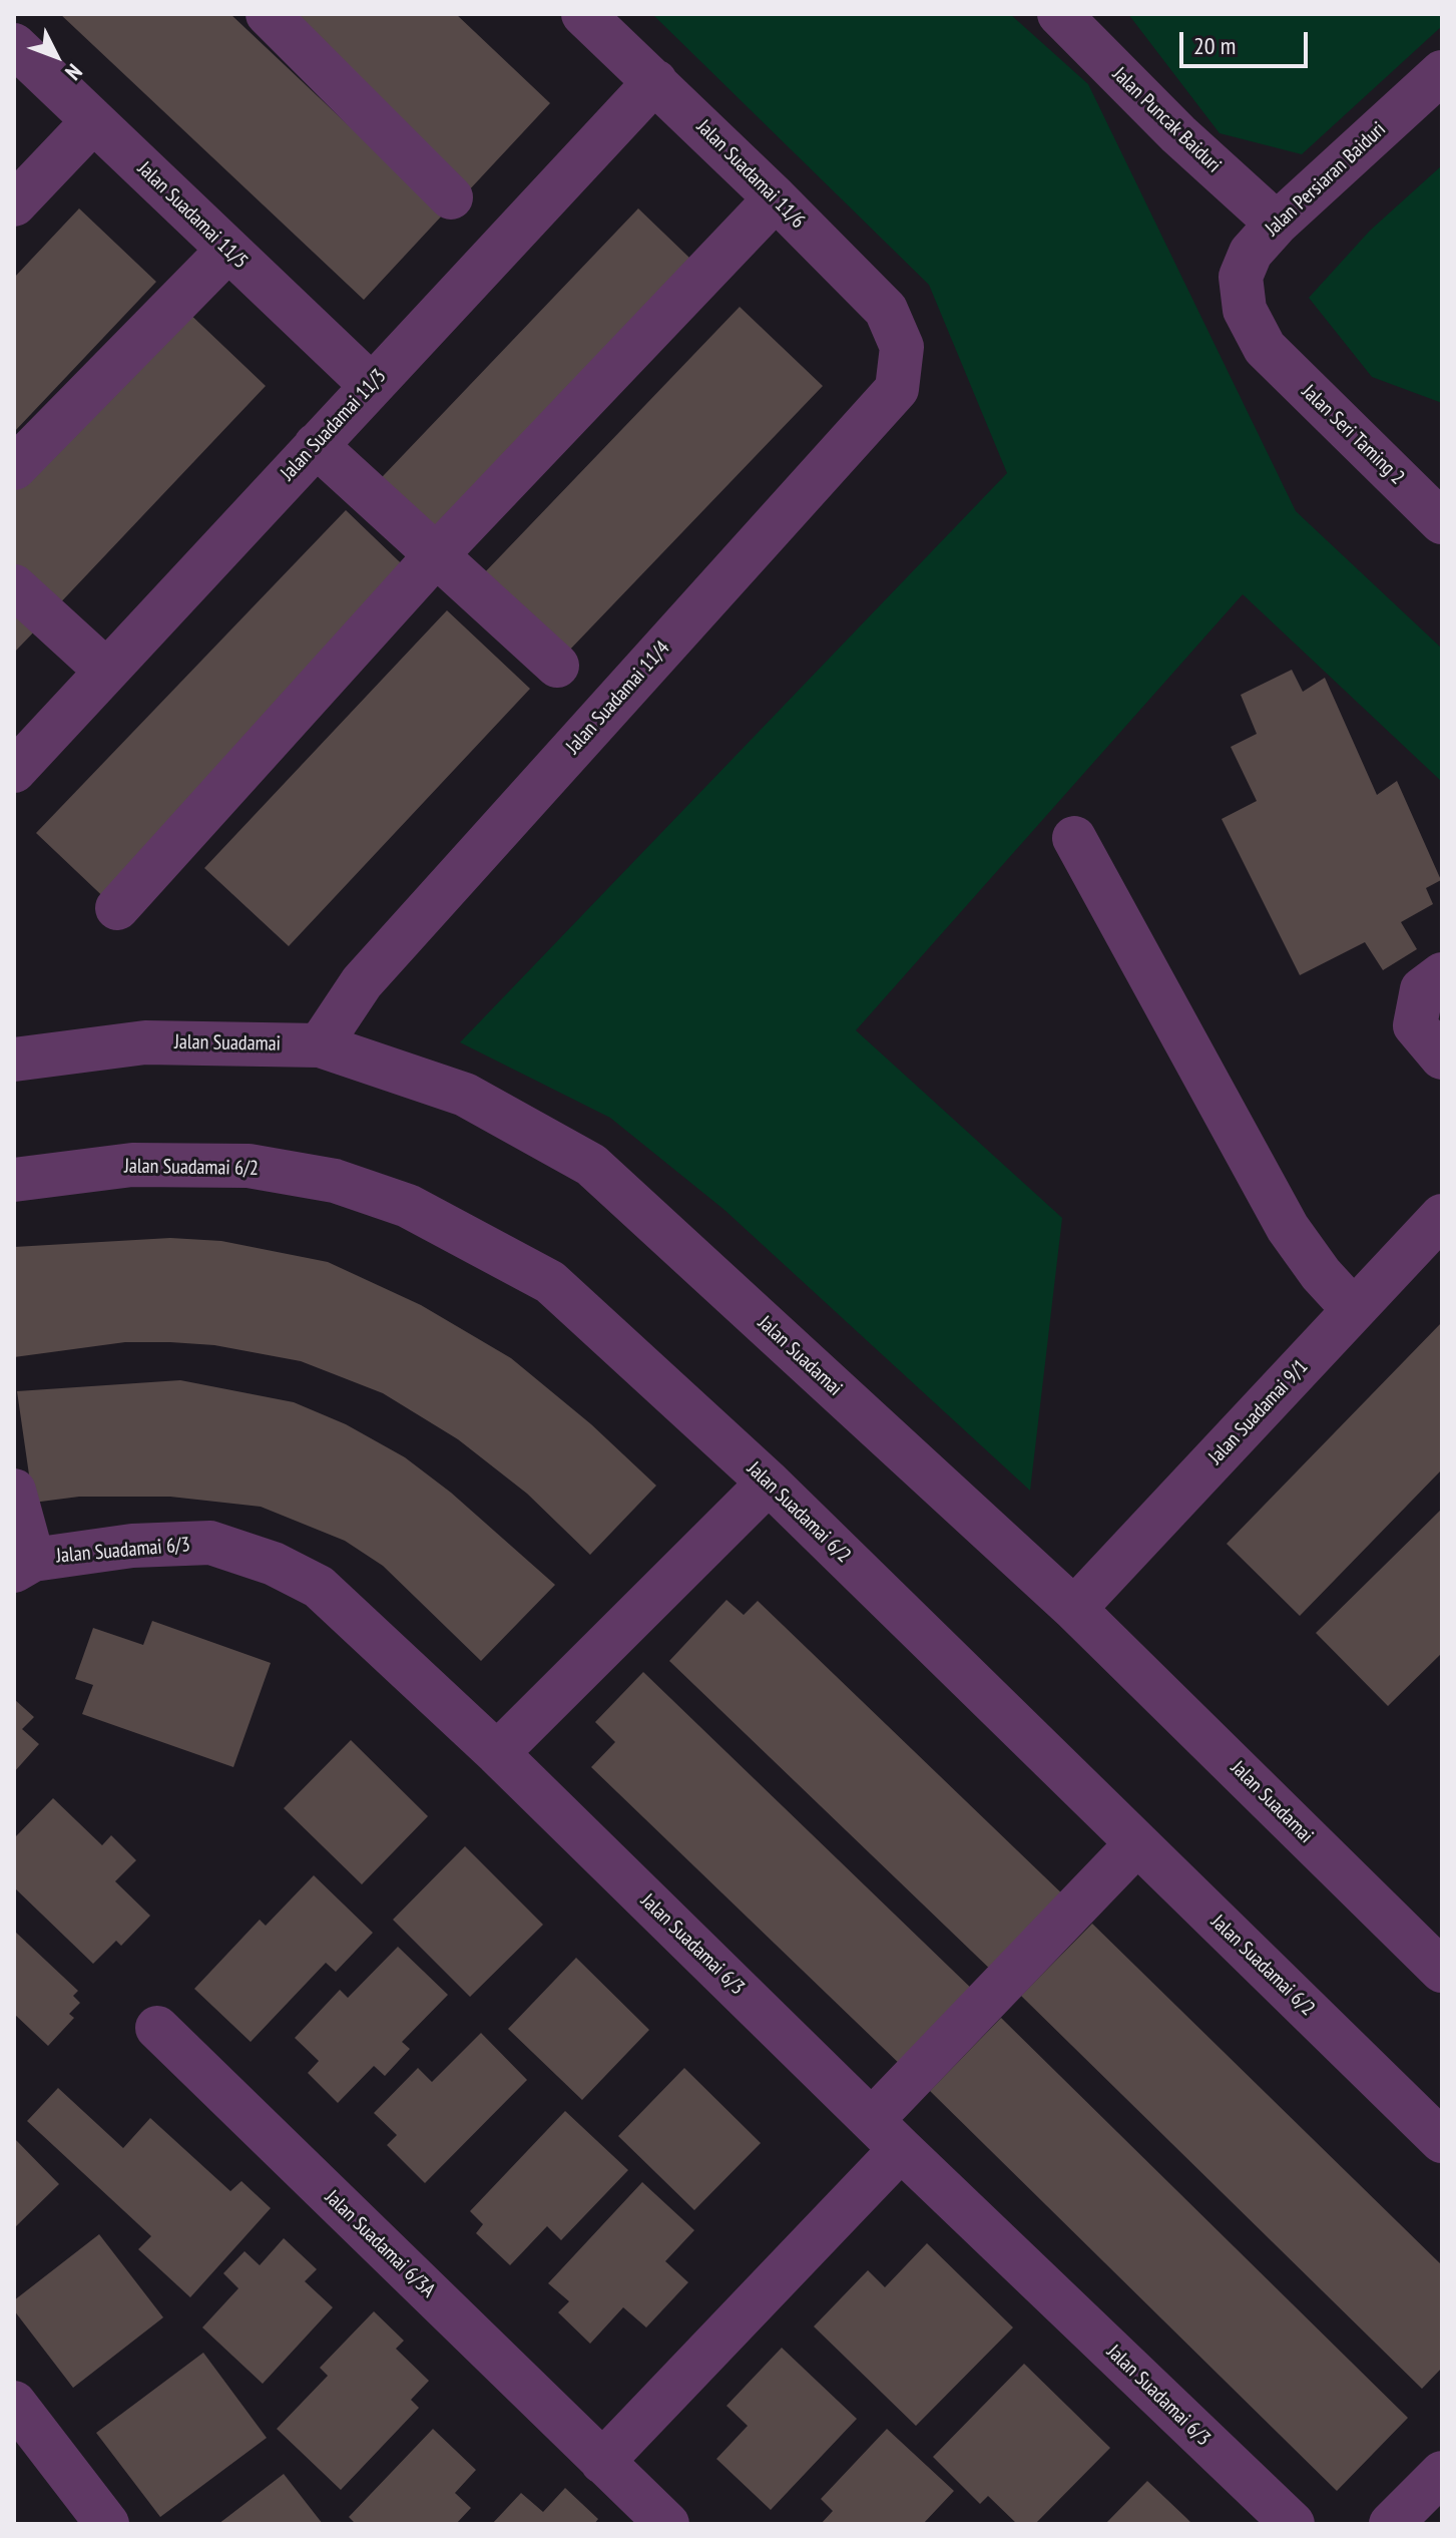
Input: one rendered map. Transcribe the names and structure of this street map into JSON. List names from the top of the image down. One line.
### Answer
{"streets":{"street":["Jalan Puncak Baiduri","Jalan Suadamai 11/6","Jalan Persiaran Baiduri","Jalan Suadamai 11/5","Jalan Suadamai 11/3","Jalan Seri Taming 2","Jalan Suadamai 11/4","Jalan Suadamai","Jalan Suadamai 6/2","Jalan Suadamai 9/1","Jalan Suadamai 6/3","Jalan Suadamai 6/3A"]},"crossings":[["Jalan Puncak Baiduri","Jalan Persiaran Baiduri"],["Jalan Suadamai 11/6","Jalan Suadamai 11/3"],["Jalan Suadamai 11/6","Jalan Suadamai 11/4"],["Jalan Persiaran Baiduri","Jalan Seri Taming 2"],["Jalan Suadamai 11/5","Jalan Suadamai 11/3"],["Jalan Suadamai 11/4","Jalan Suadamai"],["Jalan Suadamai","Jalan Suadamai 9/1"]],"scale_bar":"20 m","north":"bottom right"}
